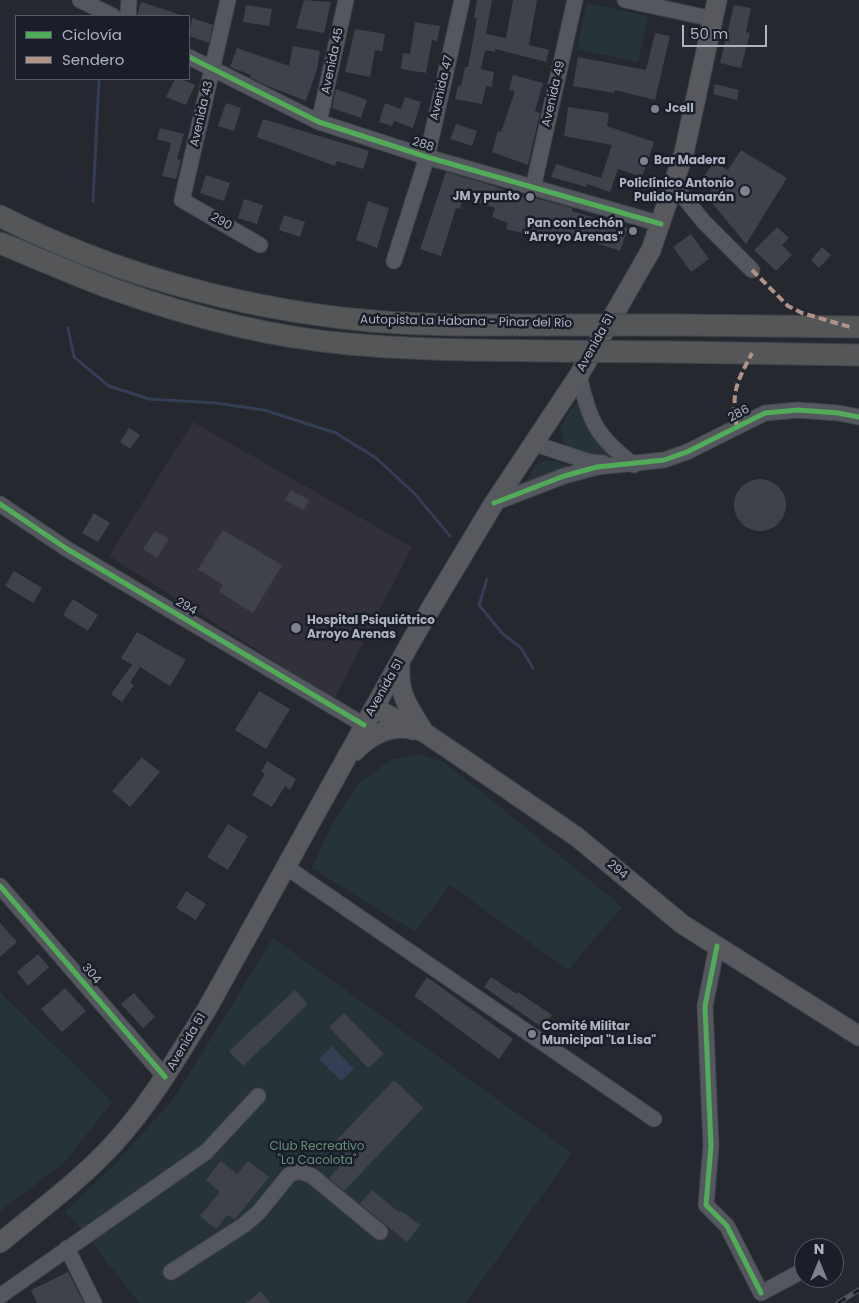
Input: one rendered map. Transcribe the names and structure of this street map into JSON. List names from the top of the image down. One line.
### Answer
{"streets":{"highway":["Autopista La Habana - Pinar del Río"],"main road":["Avenida 51","294"],"street":["Avenida 45","Avenida 47","Avenida 49","Avenida 43","288","290","286","304"]},"crossings":[["Avenida 45","288"],["Avenida 47","288"],["Avenida 49","288"],["Avenida 43","288"],["Avenida 43","290"],["288","Avenida 51"],["Avenida 51","294"],["Avenida 51","304"]],"parks":["Club Recreativo \"La Cacolota\""],"places":["Jcell","Bar Madera","Policlínico Antonio Pulido Humarán","JM y punto","Pan con Lechón \"Arroyo Arenas\"","Hospital Psiquiátrico Arroyo Arenas","Comité Militar Municipal \"La Lisa\""],"legend":["Ciclovía","Sendero"],"scale_bar":"50 m","north":"top"}
